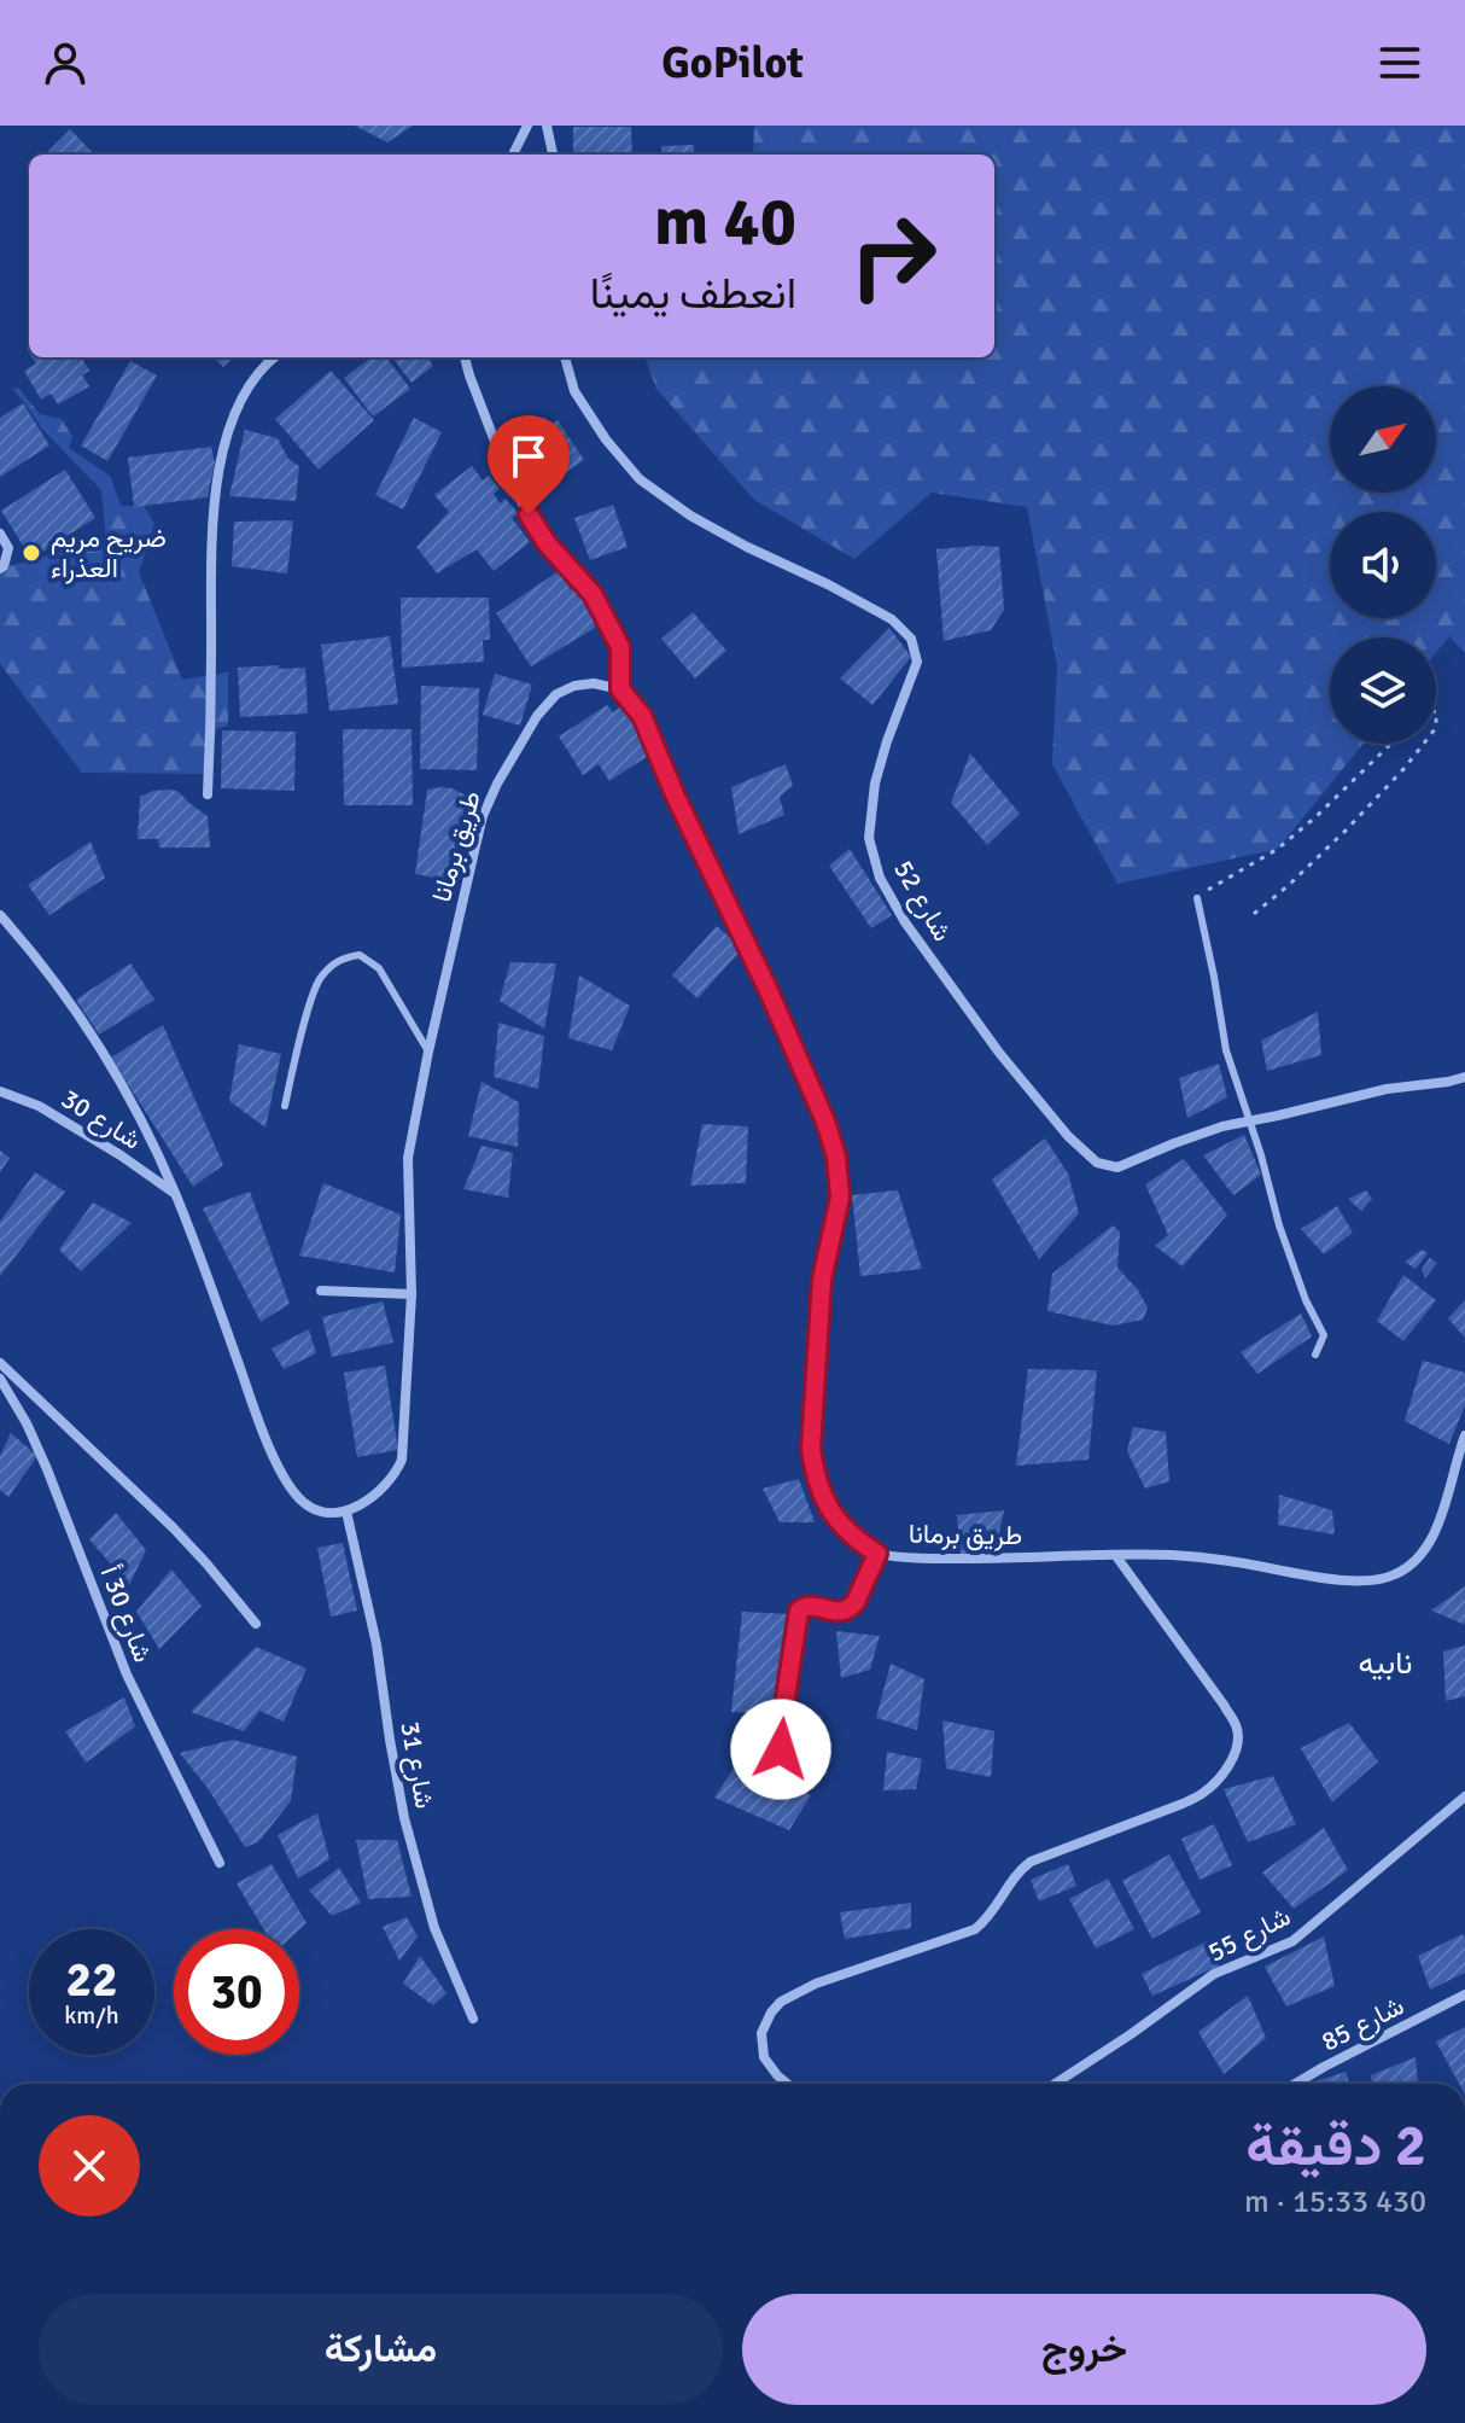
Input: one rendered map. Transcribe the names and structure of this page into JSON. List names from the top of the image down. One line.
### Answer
{"streets":{"street":["طريق برمانا","شارع 52","شارع 30","شارع 30 أ","شارع 31","شارع 55","شارع 85"]},"crossings":[["طريق برمانا","شارع 31"]],"districts":["نابيه"],"places":["ضريح مريم العذراء"],"north":"top right","page":{"header":"GoPilot","turn":["40 m","انعطف يمينًا"],"speed":"22 km/h","limit":"30","heading":["2 دقيقة","430 m · 15:33"],"buttons":["خروج","مشاركة"]}}
